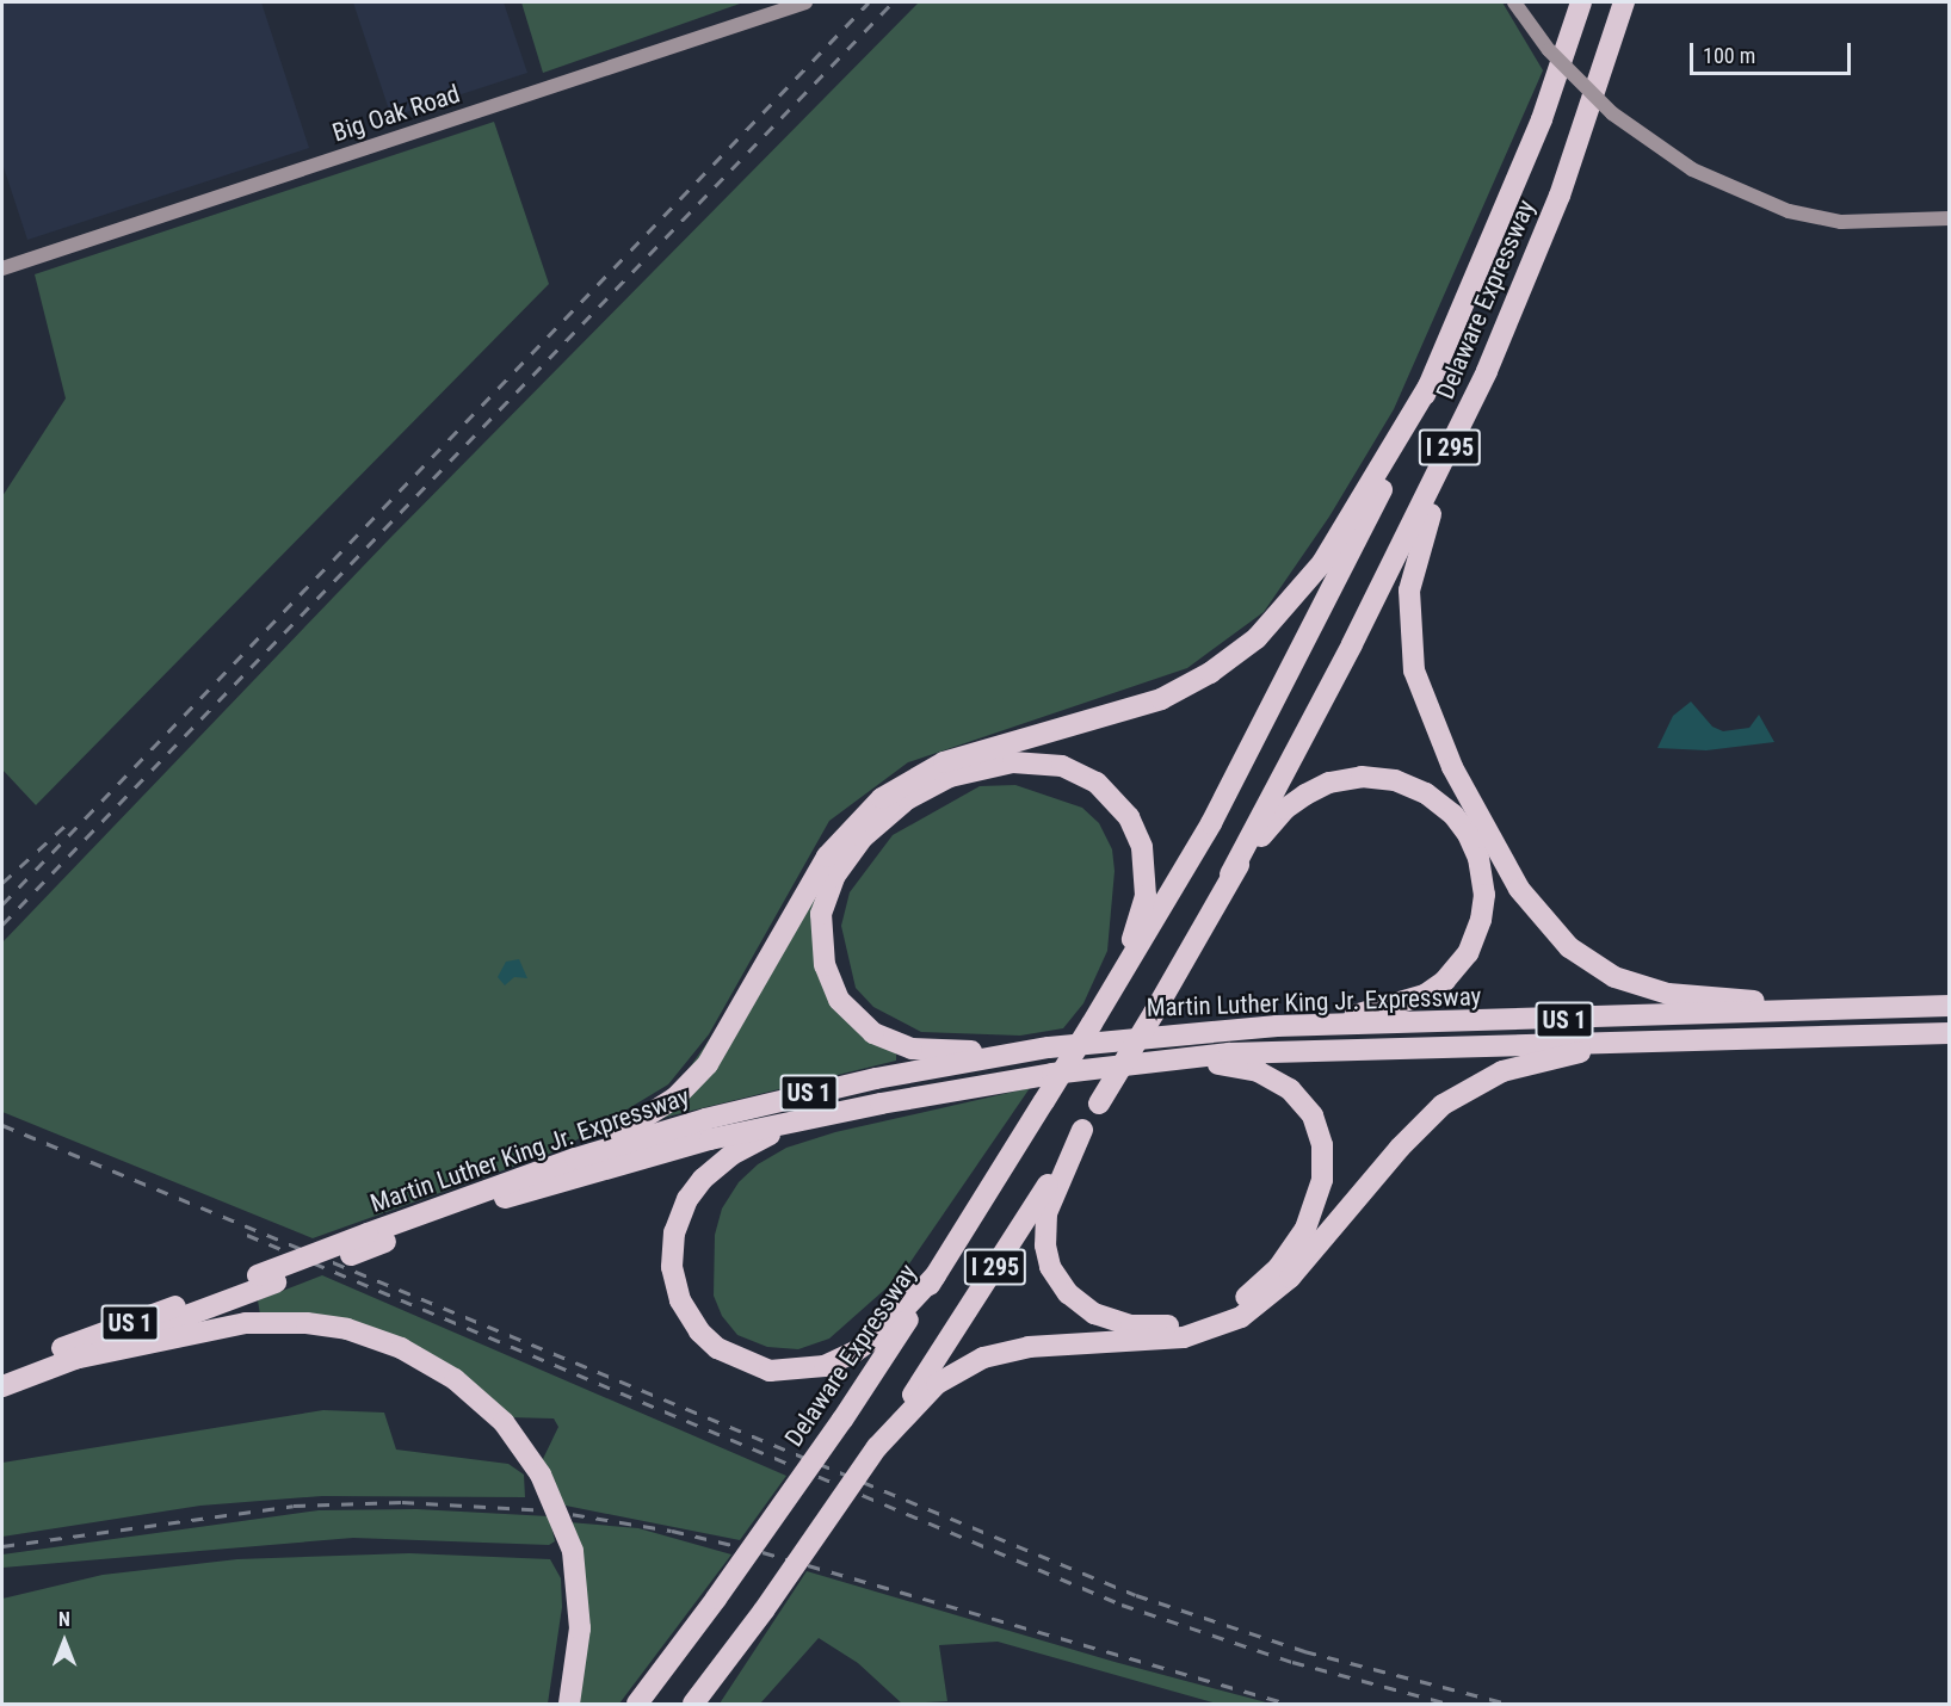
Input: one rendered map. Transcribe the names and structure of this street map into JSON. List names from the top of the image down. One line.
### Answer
{"streets":{"highway":["Delaware Expressway","I 295","Martin Luther King Jr. Expressway","US 1"],"street":["Big Oak Road"]},"crossings":[["Delaware Expressway","I 295"]],"scale_bar":"100 m","north":"top"}
